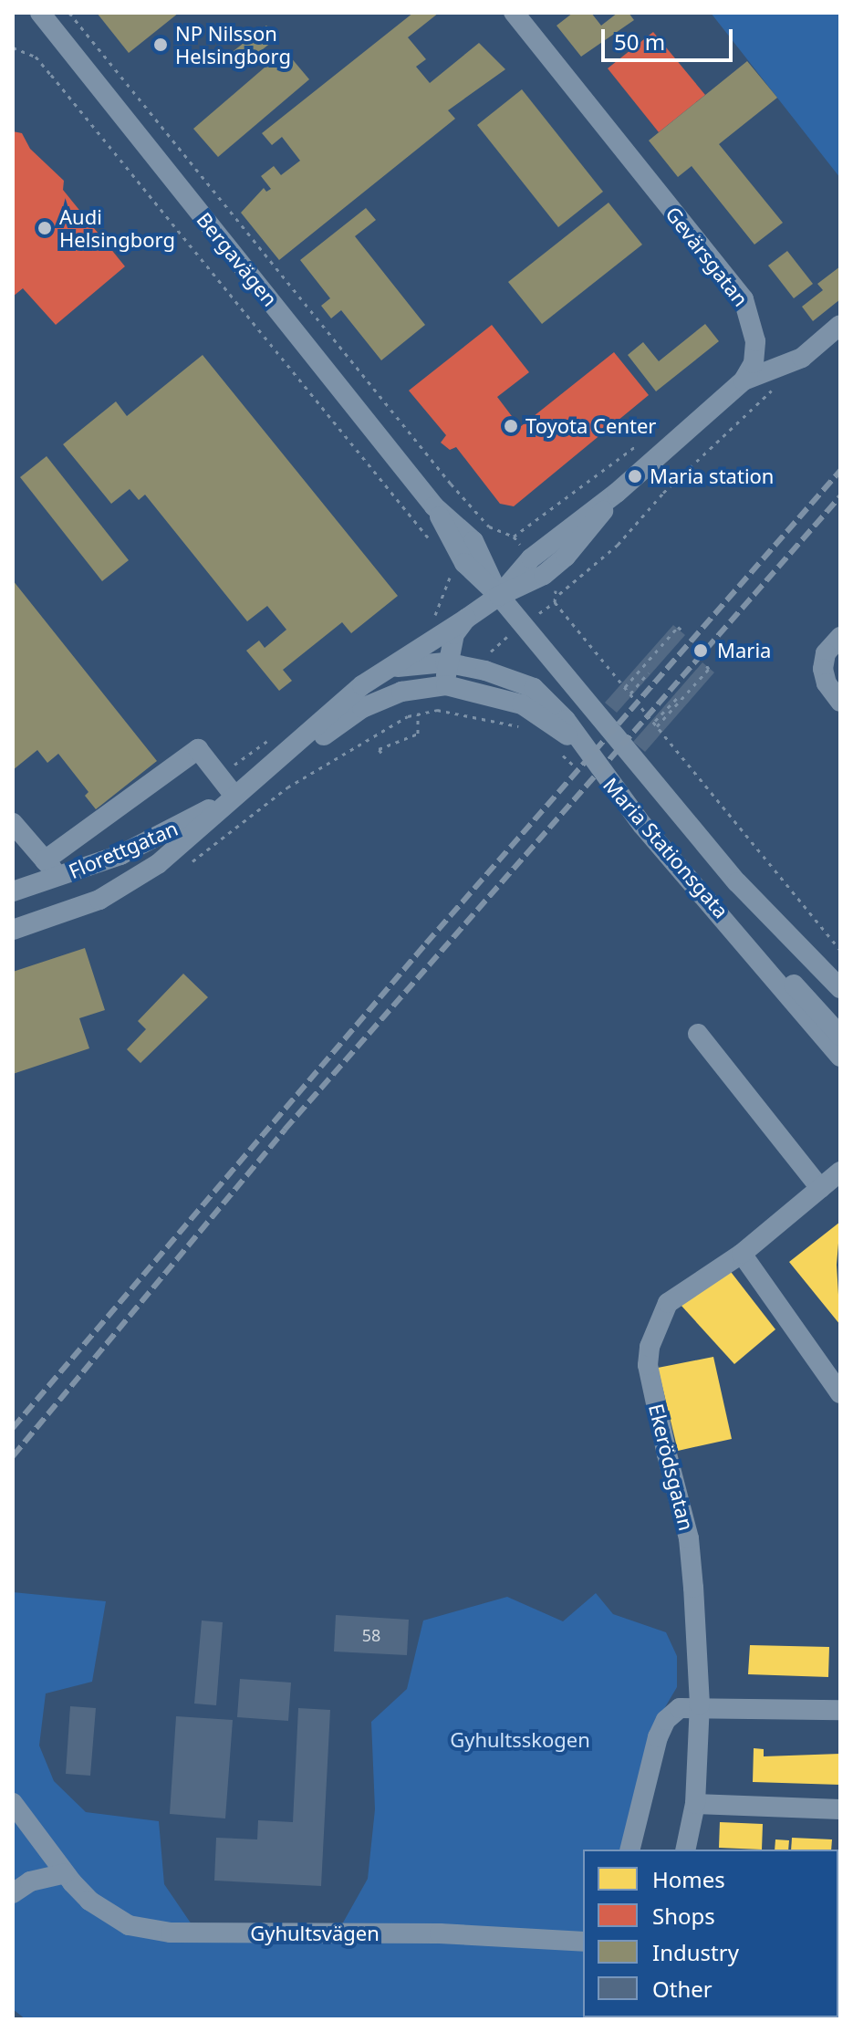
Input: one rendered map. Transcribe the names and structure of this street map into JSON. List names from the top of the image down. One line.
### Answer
{"streets":{"street":["Gevärsgatan","Bergavägen","Maria Stationsgata","Florettgatan","Ekerödsgatan","Gyhultsvägen"]},"crossings":[["Gevärsgatan","Bergavägen"],["Gevärsgatan","Maria Stationsgata"],["Gevärsgatan","Florettgatan"],["Maria Stationsgata","Florettgatan"]],"parks":["Gyhultsskogen"],"places":["NP Nilsson Helsingborg","Audi Helsingborg","Toyota Center","Maria station","Maria"],"house_numbers":["58"],"legend":["Homes","Shops","Industry","Other"],"scale_bar":"50 m"}
